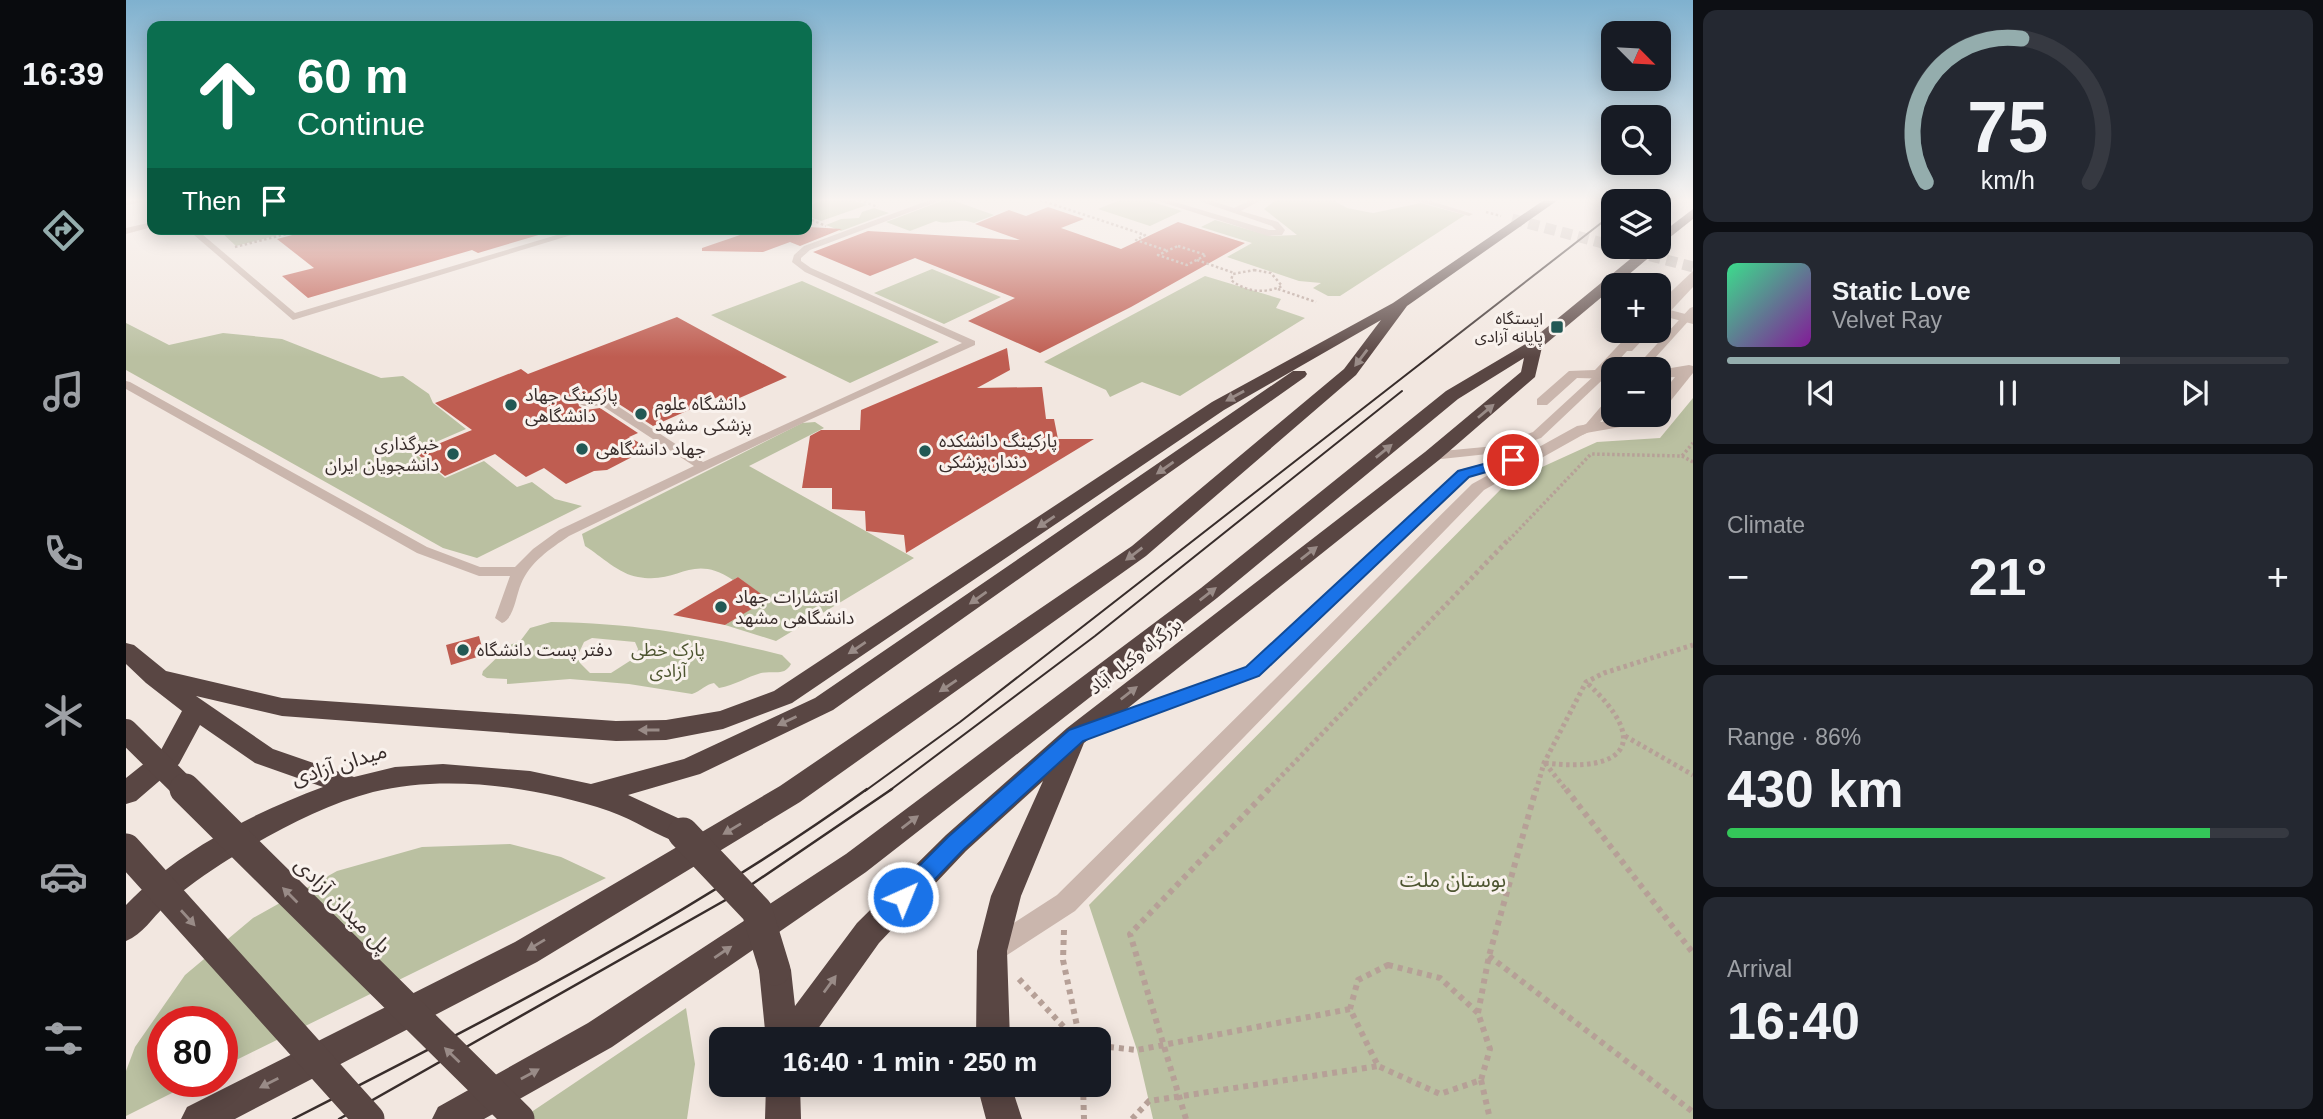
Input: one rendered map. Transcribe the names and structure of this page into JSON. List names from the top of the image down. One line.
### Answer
{"streets":{"highway":["بزرگراه وکیل آباد","میدان آزادی","پل میدان آزادی"]},"parks":["پارک خطی آزادی","بوستان ملت"],"places":{"transit":["ایستگاه پایانه آزادی"],"other":["پارکینگ جهاد دانشگاهی","دانشگاه علوم پزشکی مشهد","جهاد دانشگاهی","پارکینگ دانشکده دندان‌پزشکی","خبرگذاری دانشجویان ایران","انتشارات جهاد دانشگاهی مشهد","دفتر پست دانشگاه"]},"north":"bottom right","page":{"tabs":"16:39","map_buttons":["+","−"],"turn":["60 m","Continue"],"then":"Then","song":["Static Love","Velvet Ray"],"tile":["Climate",["Range · 86%","430 km"],["Arrival","16:40"]],"heat":["−","21°","+"],"limit":"80","trip":"16:40 · 1 min · 250 m","gauge":["75","km/h"]}}
